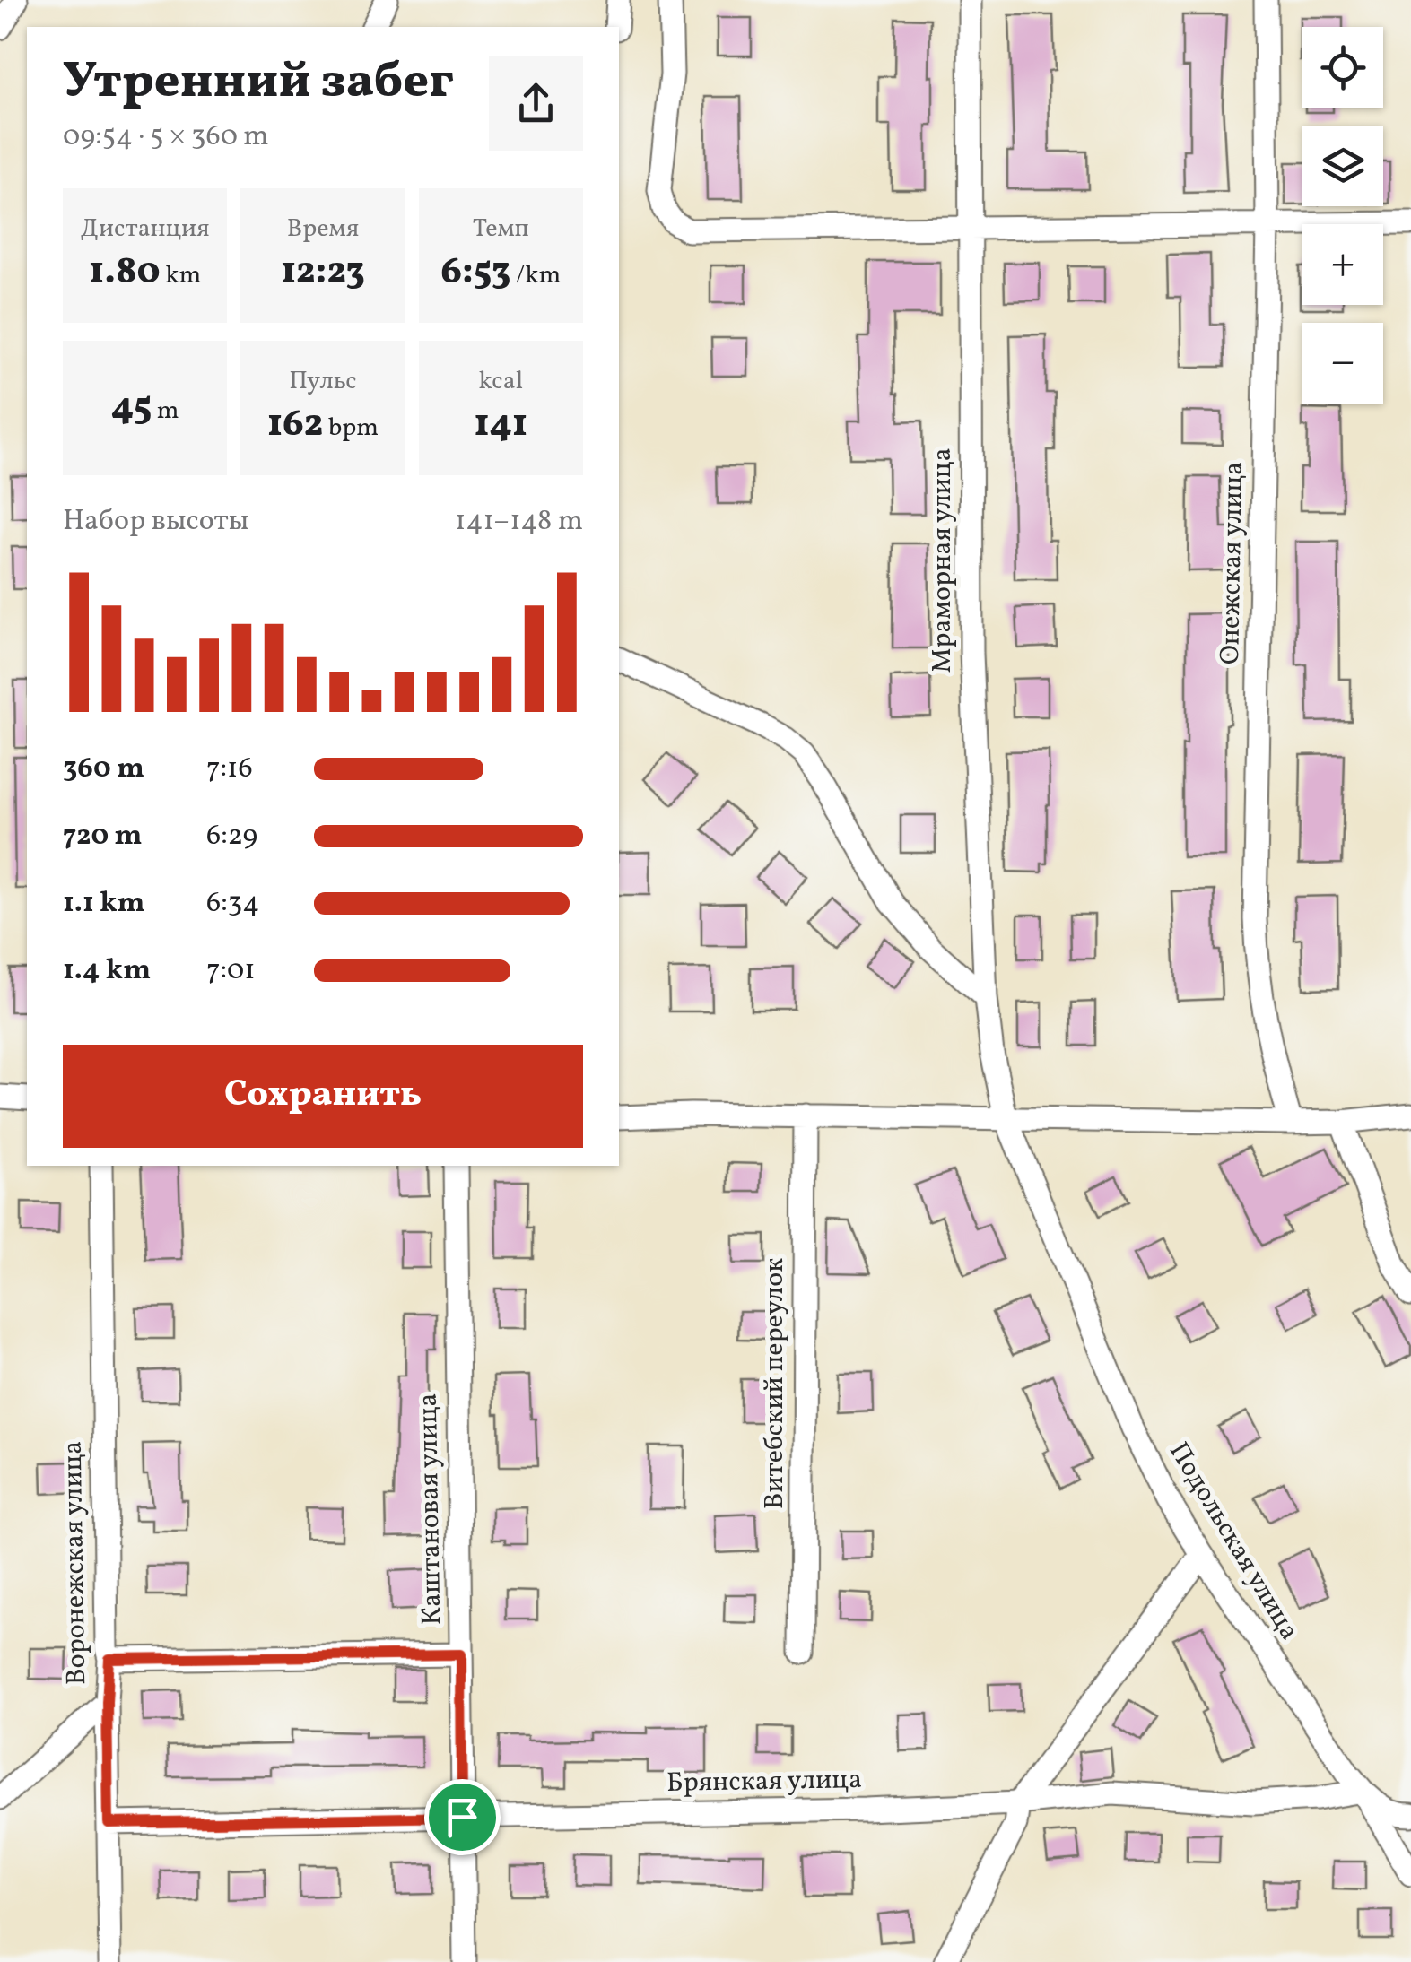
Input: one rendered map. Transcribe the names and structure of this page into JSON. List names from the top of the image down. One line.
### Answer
{"streets":{"street":["Мраморная улица","Онежская улица","Витебский переулок","Каштановая улица","Подольская улица","Воронежская улица","Брянская улица"]},"crossings":[["Мраморная улица","Подольская улица"],["Каштановая улица","Брянская улица"],["Подольская улица","Брянская улица"],["Воронежская улица","Брянская улица"]],"page":{"map_buttons":["+","−"],"heading":["Утренний забег","09:54 · 5 × 360 m"],"stats":[["Дистанция","1.80 km"],["Время","12:23"],["Темп","6:53 /km"],["45 m"],["Пульс","162 bpm"],["kcal","141"]],"chart":["Набор высоты","141–148 m"],"list":[{"name":"360 m","note":"7:16"},{"name":"720 m","note":"6:29"},{"name":"1.1 km","note":"6:34"},{"name":"1.4 km","note":"7:01"}],"buttons":"Сохранить"}}
